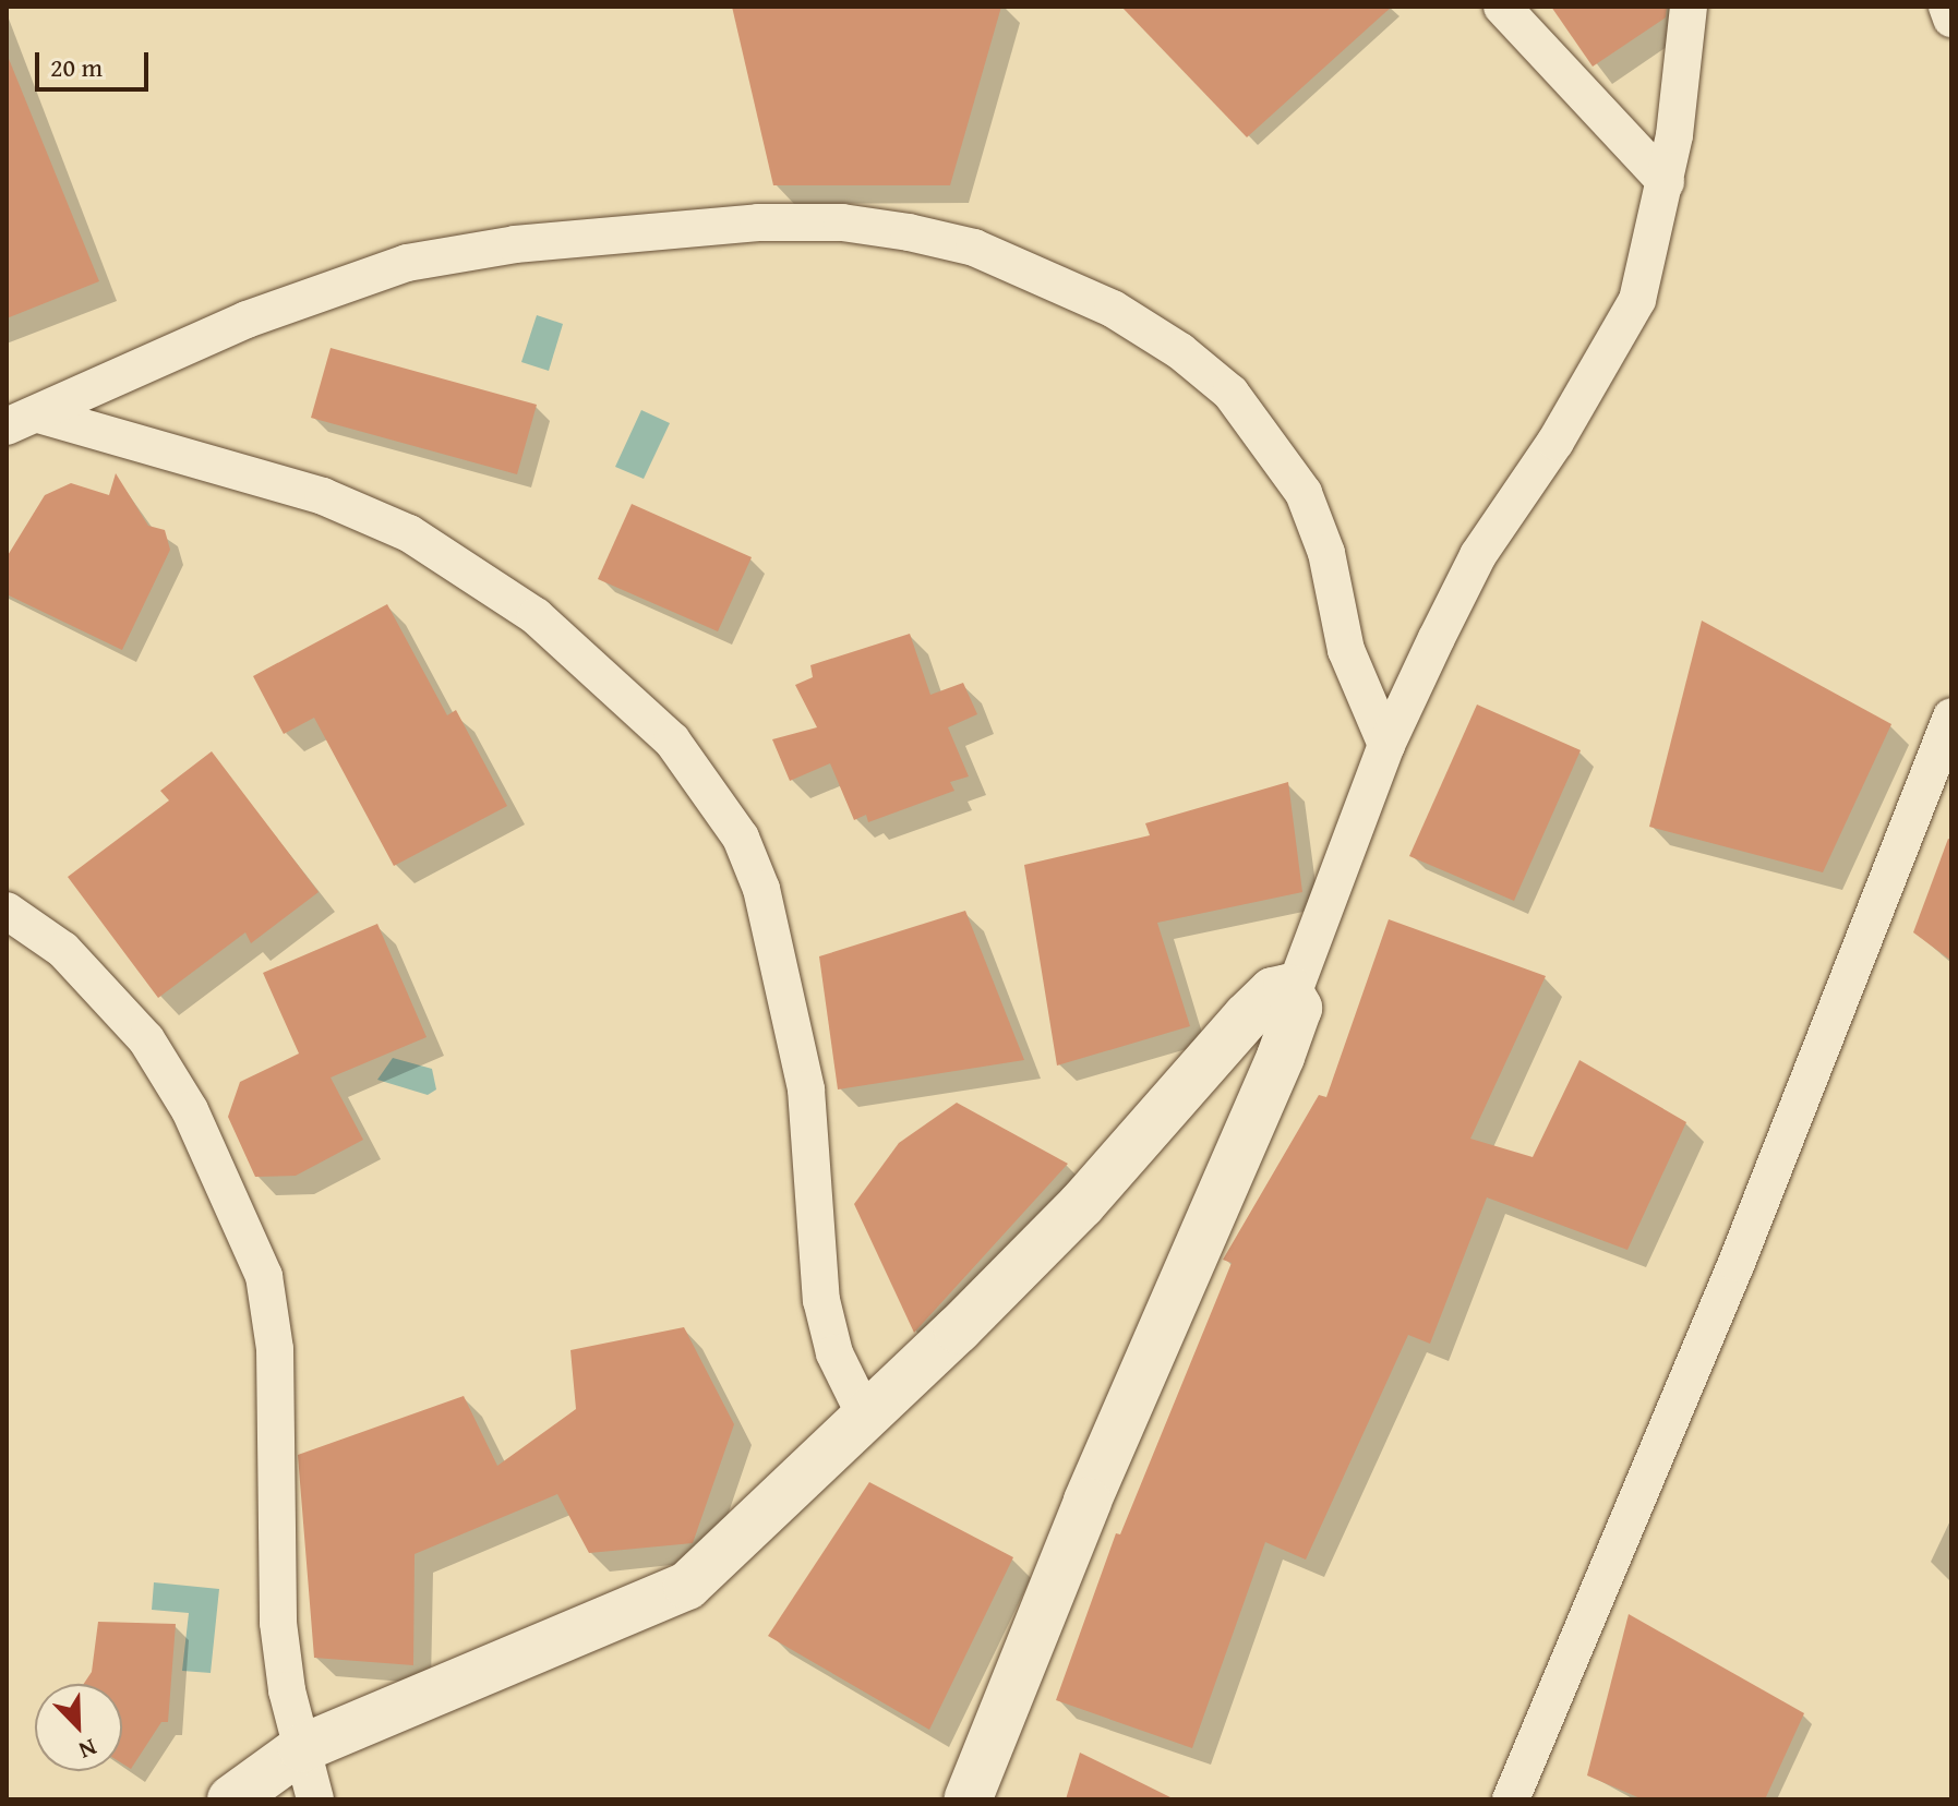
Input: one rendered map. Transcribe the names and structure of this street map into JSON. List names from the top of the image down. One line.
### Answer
{"scale_bar":"20 m","north":"bottom right"}
